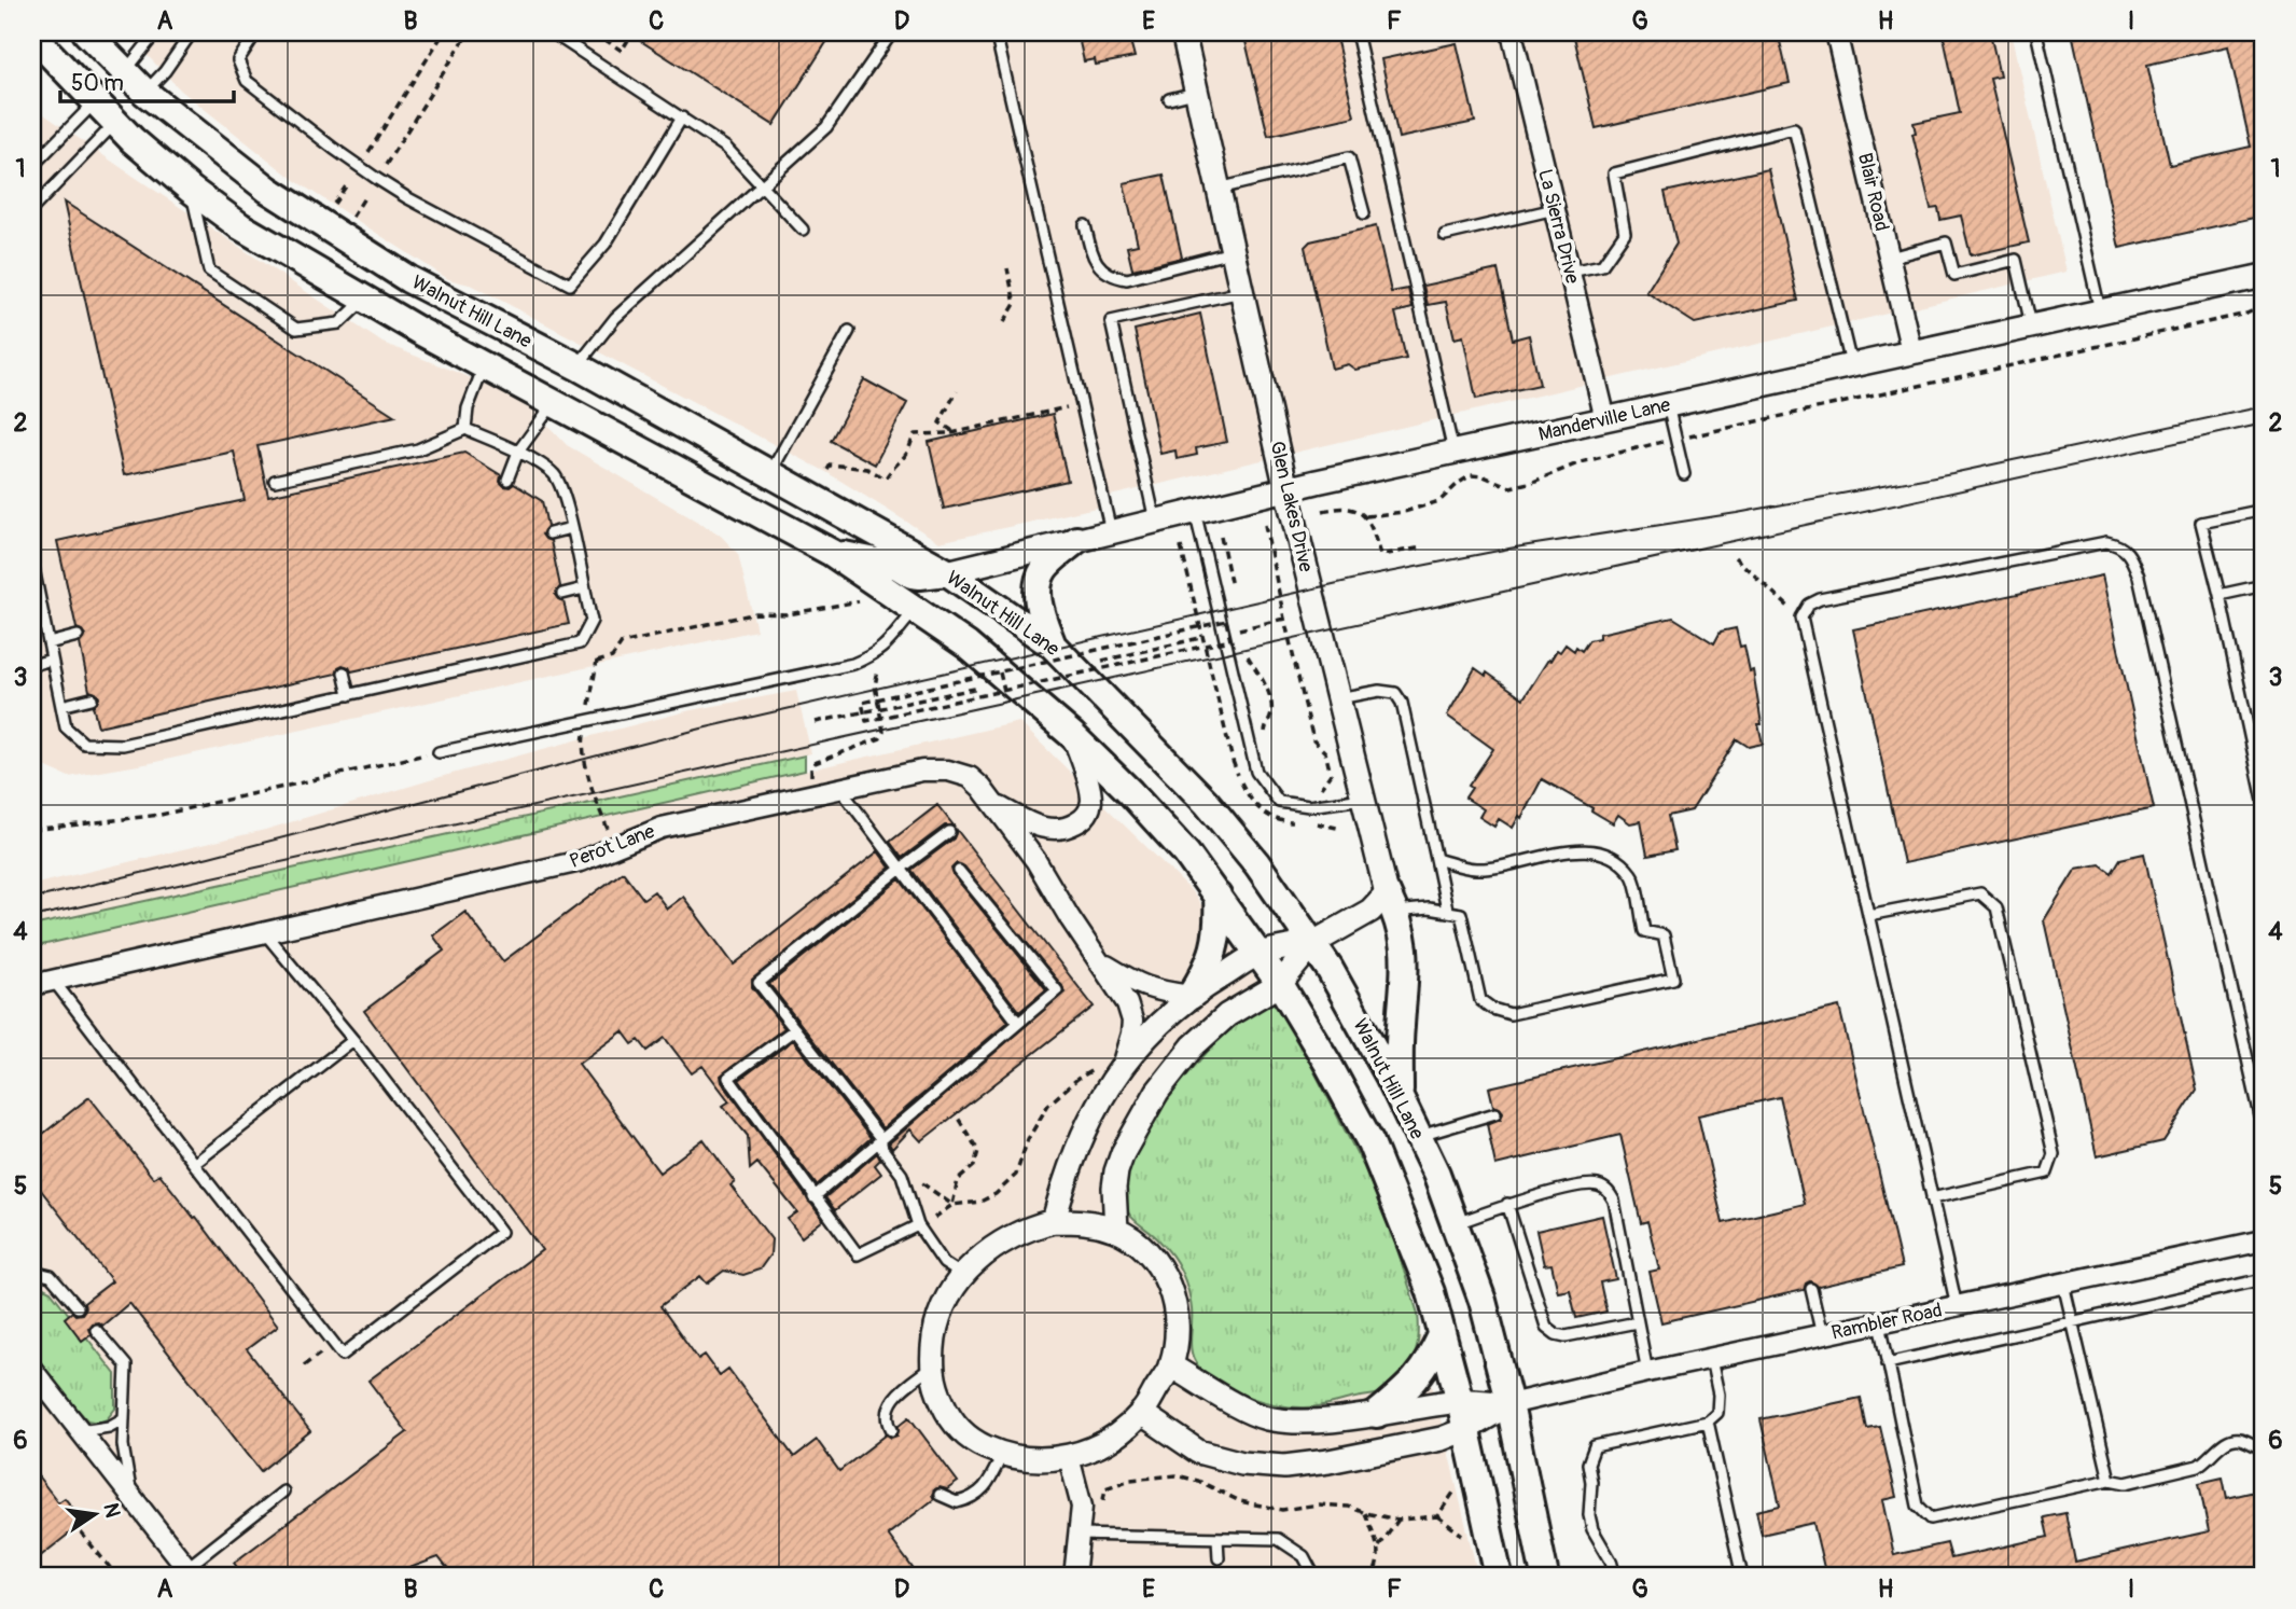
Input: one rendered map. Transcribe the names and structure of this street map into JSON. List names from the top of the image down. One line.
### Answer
{"streets":{"main road":["Walnut Hill Lane"],"street":["Blair Road","La Sierra Drive","Manderville Lane","Glen Lakes Drive","Perot Lane","Rambler Road"]},"crossings":[["Blair Road","Manderville Lane"],["La Sierra Drive","Manderville Lane"],["Walnut Hill Lane","Manderville Lane"],["Walnut Hill Lane","Rambler Road"],["Manderville Lane","Glen Lakes Drive"]],"scale_bar":"50 m","north":"right","grid":{"columns":["A","B","C","D","E","F","G","H","I"],"rows":["1","2","3","4","5","6"]}}
